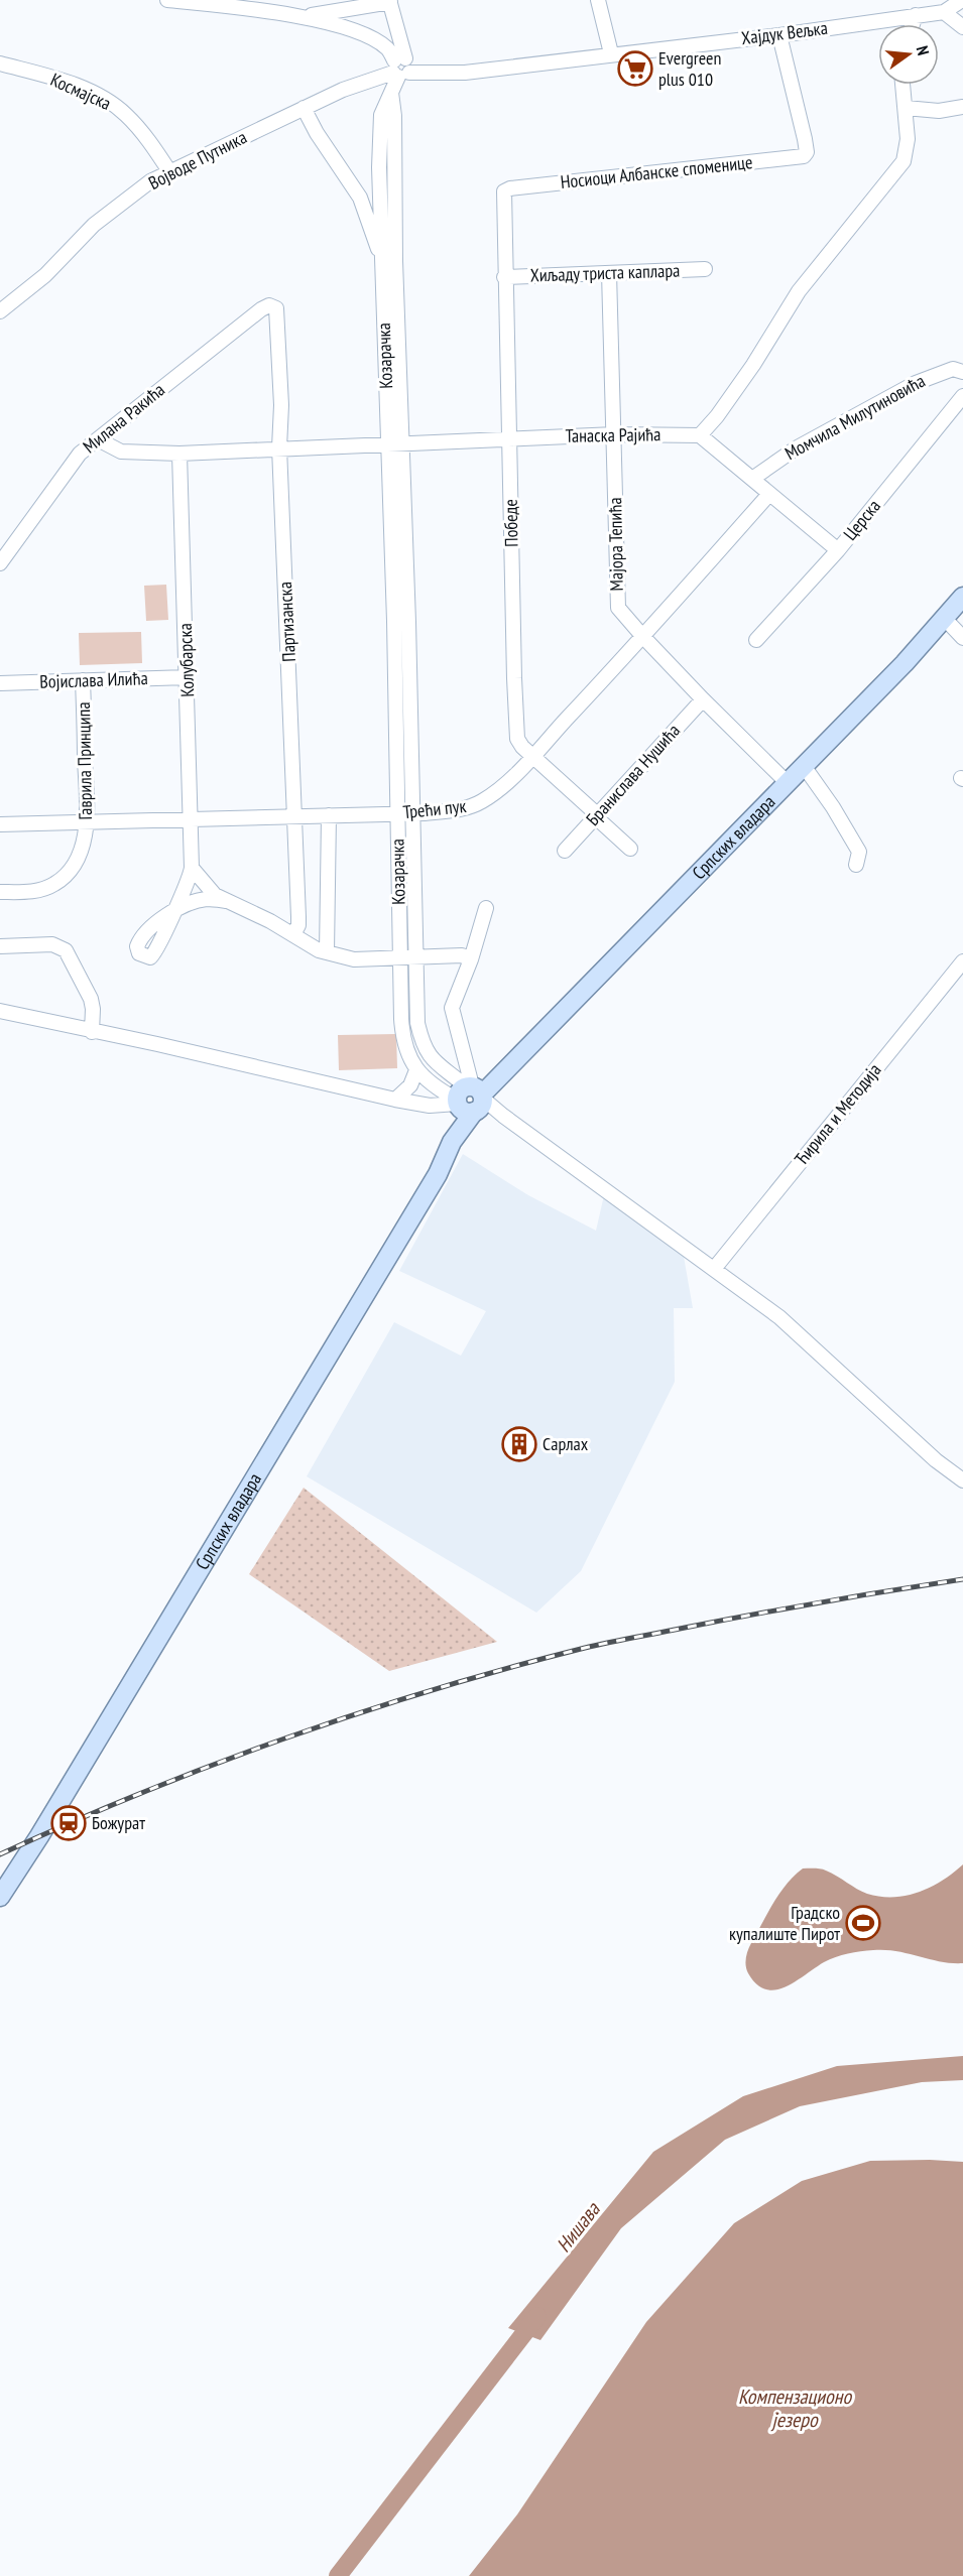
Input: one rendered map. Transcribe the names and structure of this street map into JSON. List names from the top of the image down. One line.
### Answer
{"streets":{"main road":["Српских владара"],"street":["Хајдук Вељка","Космајска","Војводе Путника","Носиоци Албанске споменице","Хиљаду триста каплара","Козарачка","Момчила Милутиновића","Милана Ракића","Танаска Рајића","Церска","Победе","Мајора Тепића","Партизанска","Колубарска","Војислава Илића","Гаврила Принципа","Бранислава Нушића","Трећи пук","Ћирила и Методија"]},"crossings":[["Хајдук Вељка","Војводе Путника"],["Хајдук Вељка","Носиоци Албанске споменице"],["Хајдук Вељка","Козарачка"],["Космајска","Војводе Путника"],["Војводе Путника","Козарачка"],["Носиоци Албанске споменице","Победе"],["Хиљаду триста каплара","Победе"],["Хиљаду триста каплара","Мајора Тепића"],["Козарачка","Танаска Рајића"],["Козарачка","Колубарска"],["Козарачка","Трећи пук"],["Козарачка","Српских владара"],["Милана Ракића","Танаска Рајића"],["Милана Ракића","Партизанска"],["Танаска Рајића","Победе"],["Танаска Рајића","Мајора Тепића"],["Танаска Рајића","Партизанска"],["Танаска Рајића","Колубарска"],["Победе","Бранислава Нушића"],["Победе","Трећи пук"],["Мајора Тепића","Бранислава Нушића"],["Мајора Тепића","Трећи пук"],["Мајора Тепића","Српских владара"],["Партизанска","Колубарска"],["Партизанска","Трећи пук"],["Колубарска","Војислава Илића"],["Колубарска","Трећи пук"],["Војислава Илића","Гаврила Принципа"],["Гаврила Принципа","Трећи пук"]],"water":["Нишава","Компензационо језеро"],"places":{"supermarket":["Evergreen plus 010"],"building":["Сарлах"],"station":["Божурат"],"sports":["Градско купалиште Пирот"]},"north":"right"}
